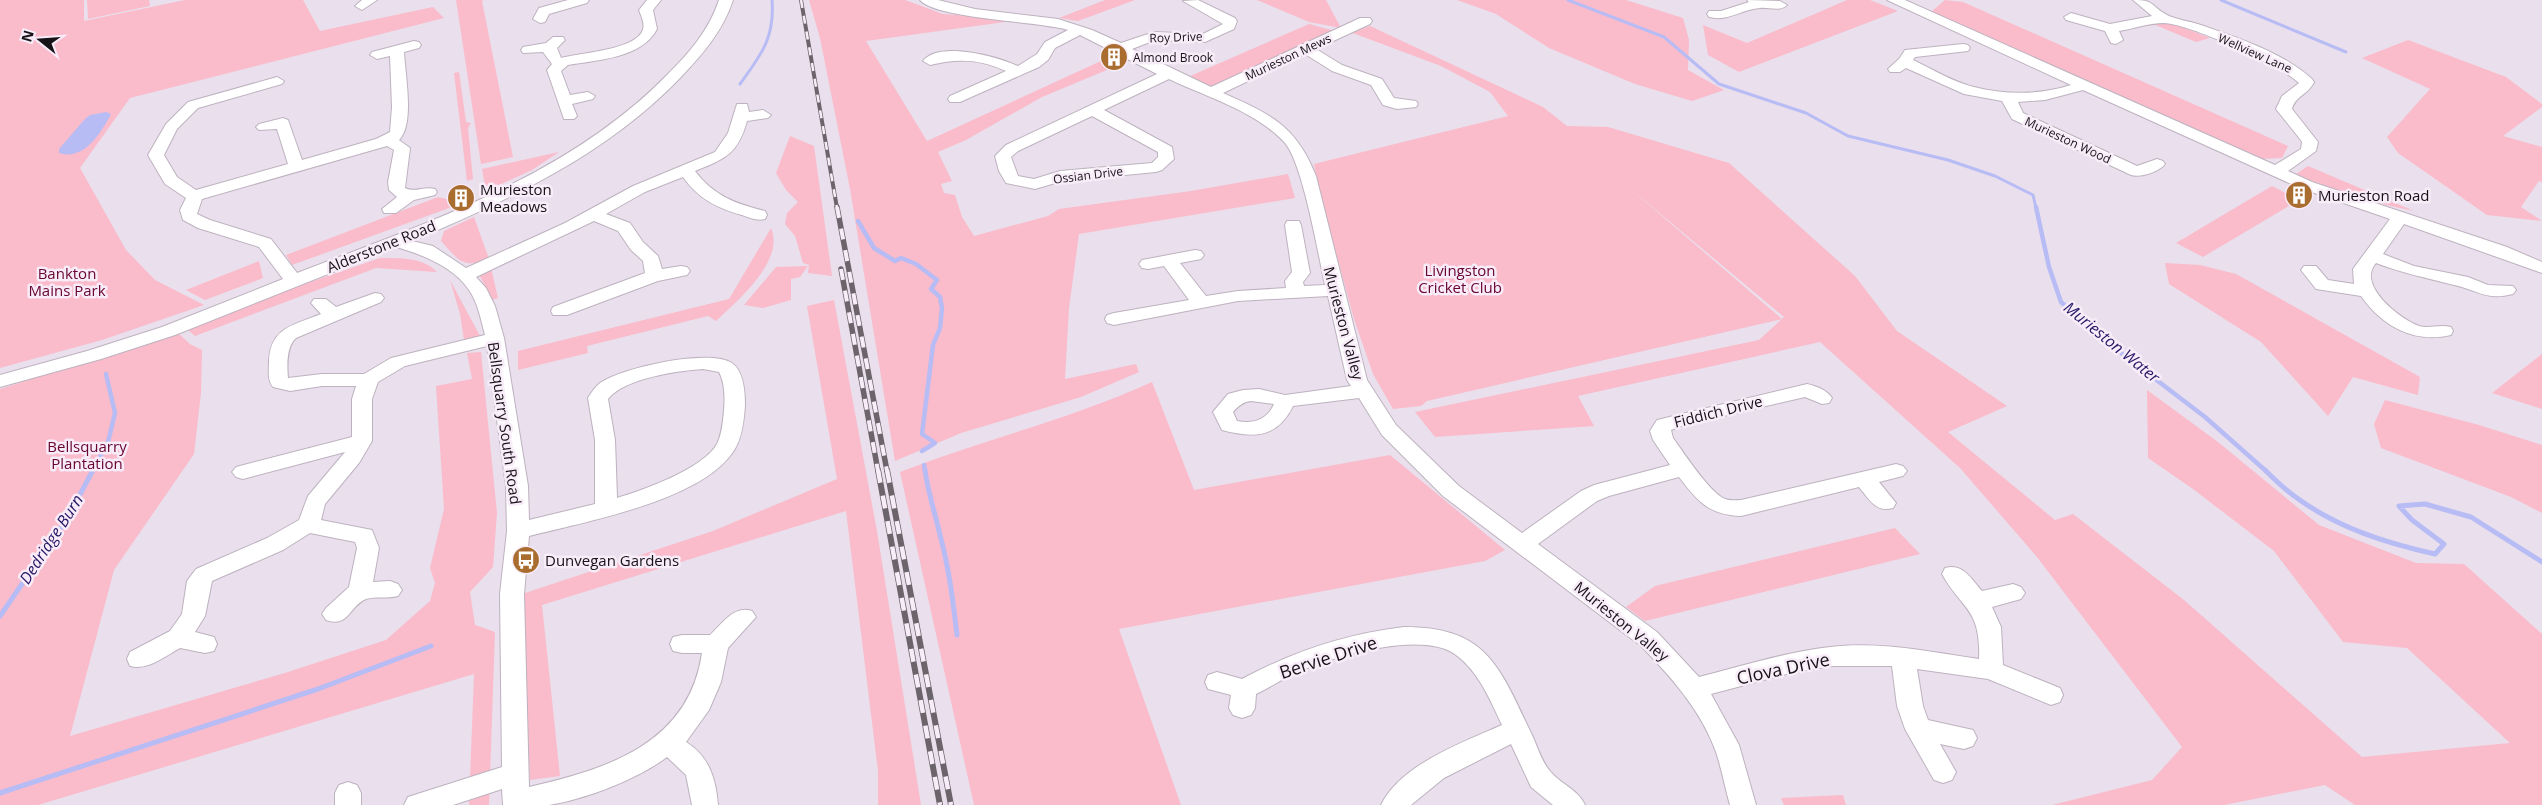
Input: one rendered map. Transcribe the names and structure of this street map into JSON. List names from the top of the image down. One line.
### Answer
{"streets":{"street":["Roy Drive","Wellview Lane","Murieston Mews","Murieston Wood","Ossian Drive","Alderstone Road","Murieston Valley","Fiddich Drive","Bellsquarry South Road","Bervie Drive","Clova Drive"]},"crossings":[["Roy Drive","Murieston Valley"],["Murieston Mews","Murieston Valley"],["Ossian Drive","Murieston Valley"],["Alderstone Road","Bellsquarry South Road"],["Murieston Valley","Clova Drive"]],"water":["Murieston Water","Dedridge Burn"],"parks":["Livingston Cricket Club","Bankton Mains Park","Bellsquarry Plantation"],"places":{"building":["Almond Brook","Murieston Road","Murieston Meadows"],"bus stop":["Dunvegan Gardens"]},"north":"left"}
